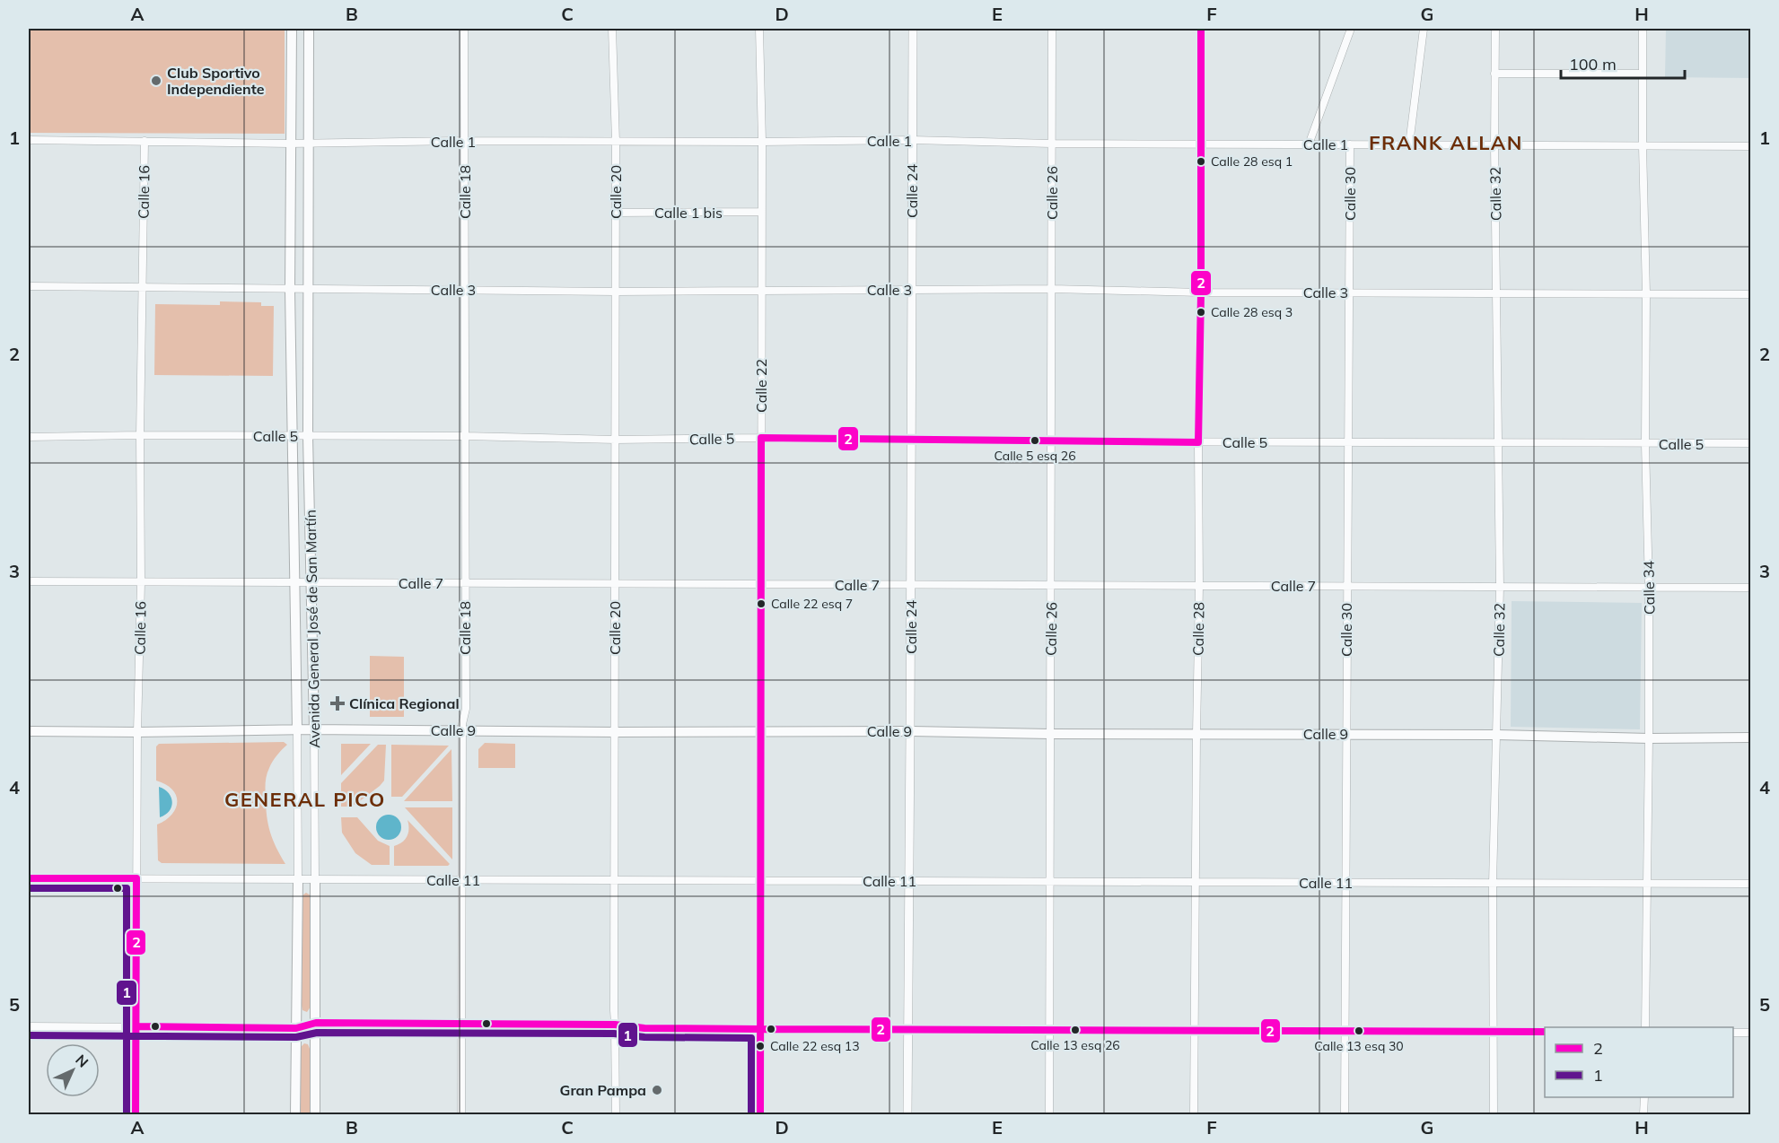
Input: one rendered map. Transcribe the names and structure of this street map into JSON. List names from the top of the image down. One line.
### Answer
{"streets":{"main road":["Avenida General José de San Martín","Calle 9"],"street":["Calle 1","Calle 24","Calle 16","Calle 18","Calle 20","Calle 26","Calle 30","Calle 32","Calle 1 bis","Calle 3","Calle 22","Calle 5","Calle 7","Calle 34","Calle 28","Calle 11"]},"crossings":[["Calle 1","Calle 24"],["Calle 1","Calle 16"],["Calle 1","Calle 18"],["Calle 1","Calle 20"],["Calle 1","Calle 26"],["Calle 1","Calle 30"],["Calle 1","Calle 32"],["Calle 1","Calle 22"],["Calle 1","Calle 34"],["Calle 1","Avenida General José de San Martín"],["Calle 1","Calle 28"],["Calle 24","Calle 3"],["Calle 24","Calle 5"],["Calle 24","Calle 7"],["Calle 24","Calle 9"],["Calle 24","Calle 11"],["Calle 16","Calle 3"],["Calle 16","Calle 5"],["Calle 16","Calle 7"],["Calle 16","Calle 9"],["Calle 16","Calle 11"],["Calle 18","Calle 3"],["Calle 18","Calle 5"],["Calle 18","Calle 7"],["Calle 18","Calle 9"],["Calle 18","Calle 11"],["Calle 20","Calle 1 bis"],["Calle 20","Calle 3"],["Calle 20","Calle 5"],["Calle 20","Calle 7"],["Calle 20","Calle 9"],["Calle 20","Calle 11"],["Calle 26","Calle 3"],["Calle 26","Calle 5"],["Calle 26","Calle 7"],["Calle 26","Calle 9"],["Calle 26","Calle 11"],["Calle 30","Calle 3"],["Calle 30","Calle 5"],["Calle 30","Calle 7"],["Calle 30","Calle 9"],["Calle 30","Calle 11"],["Calle 32","Calle 3"],["Calle 32","Calle 5"],["Calle 32","Calle 7"],["Calle 32","Calle 9"],["Calle 32","Calle 11"],["Calle 1 bis","Calle 22"],["Calle 3","Calle 22"],["Calle 3","Calle 34"],["Calle 3","Avenida General José de San Martín"],["Calle 3","Calle 28"],["Calle 22","Calle 5"],["Calle 22","Calle 7"],["Calle 22","Calle 9"],["Calle 22","Calle 11"],["Calle 5","Calle 34"],["Calle 5","Avenida General José de San Martín"],["Calle 5","Calle 28"],["Calle 7","Calle 34"],["Calle 7","Avenida General José de San Martín"],["Calle 7","Calle 28"],["Calle 34","Calle 9"],["Calle 34","Calle 11"],["Avenida General José de San Martín","Calle 9"],["Avenida General José de San Martín","Calle 11"],["Calle 28","Calle 9"],["Calle 28","Calle 11"]],"districts":["FRANK ALLAN","GENERAL PICO"],"places":{"other":["Club Sportivo Independiente","Calle 28 esq 1","Calle 28 esq 3","Calle 5 esq 26","Calle 22 esq 7","Calle 13 esq 26","Calle 13 esq 30","Calle 22 esq 13","Gran Pampa"],"health":["Clínica Regional"]},"lines":["transit line 2","transit line 1"],"legend":["2","1"],"scale_bar":"100 m","north":"top right","grid":{"columns":["A","B","C","D","E","F","G","H"],"rows":["1","2","3","4","5"]}}
